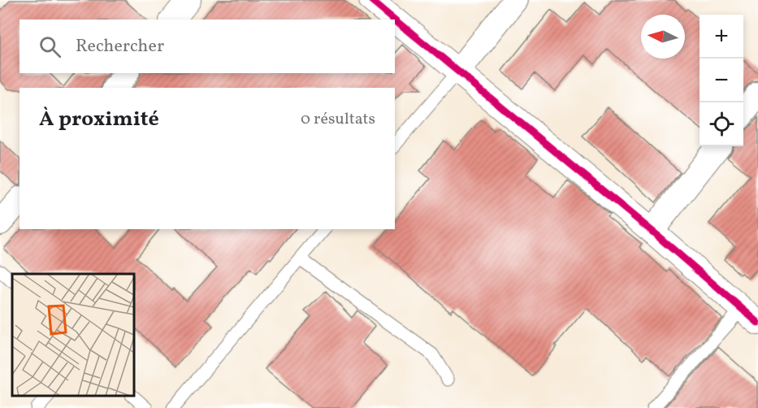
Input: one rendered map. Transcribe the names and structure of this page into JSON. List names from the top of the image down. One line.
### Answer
{"north":"left","page":{"map_buttons":["+","−"],"search":"Rechercher","heading":["À proximité","0 résultats"]}}
